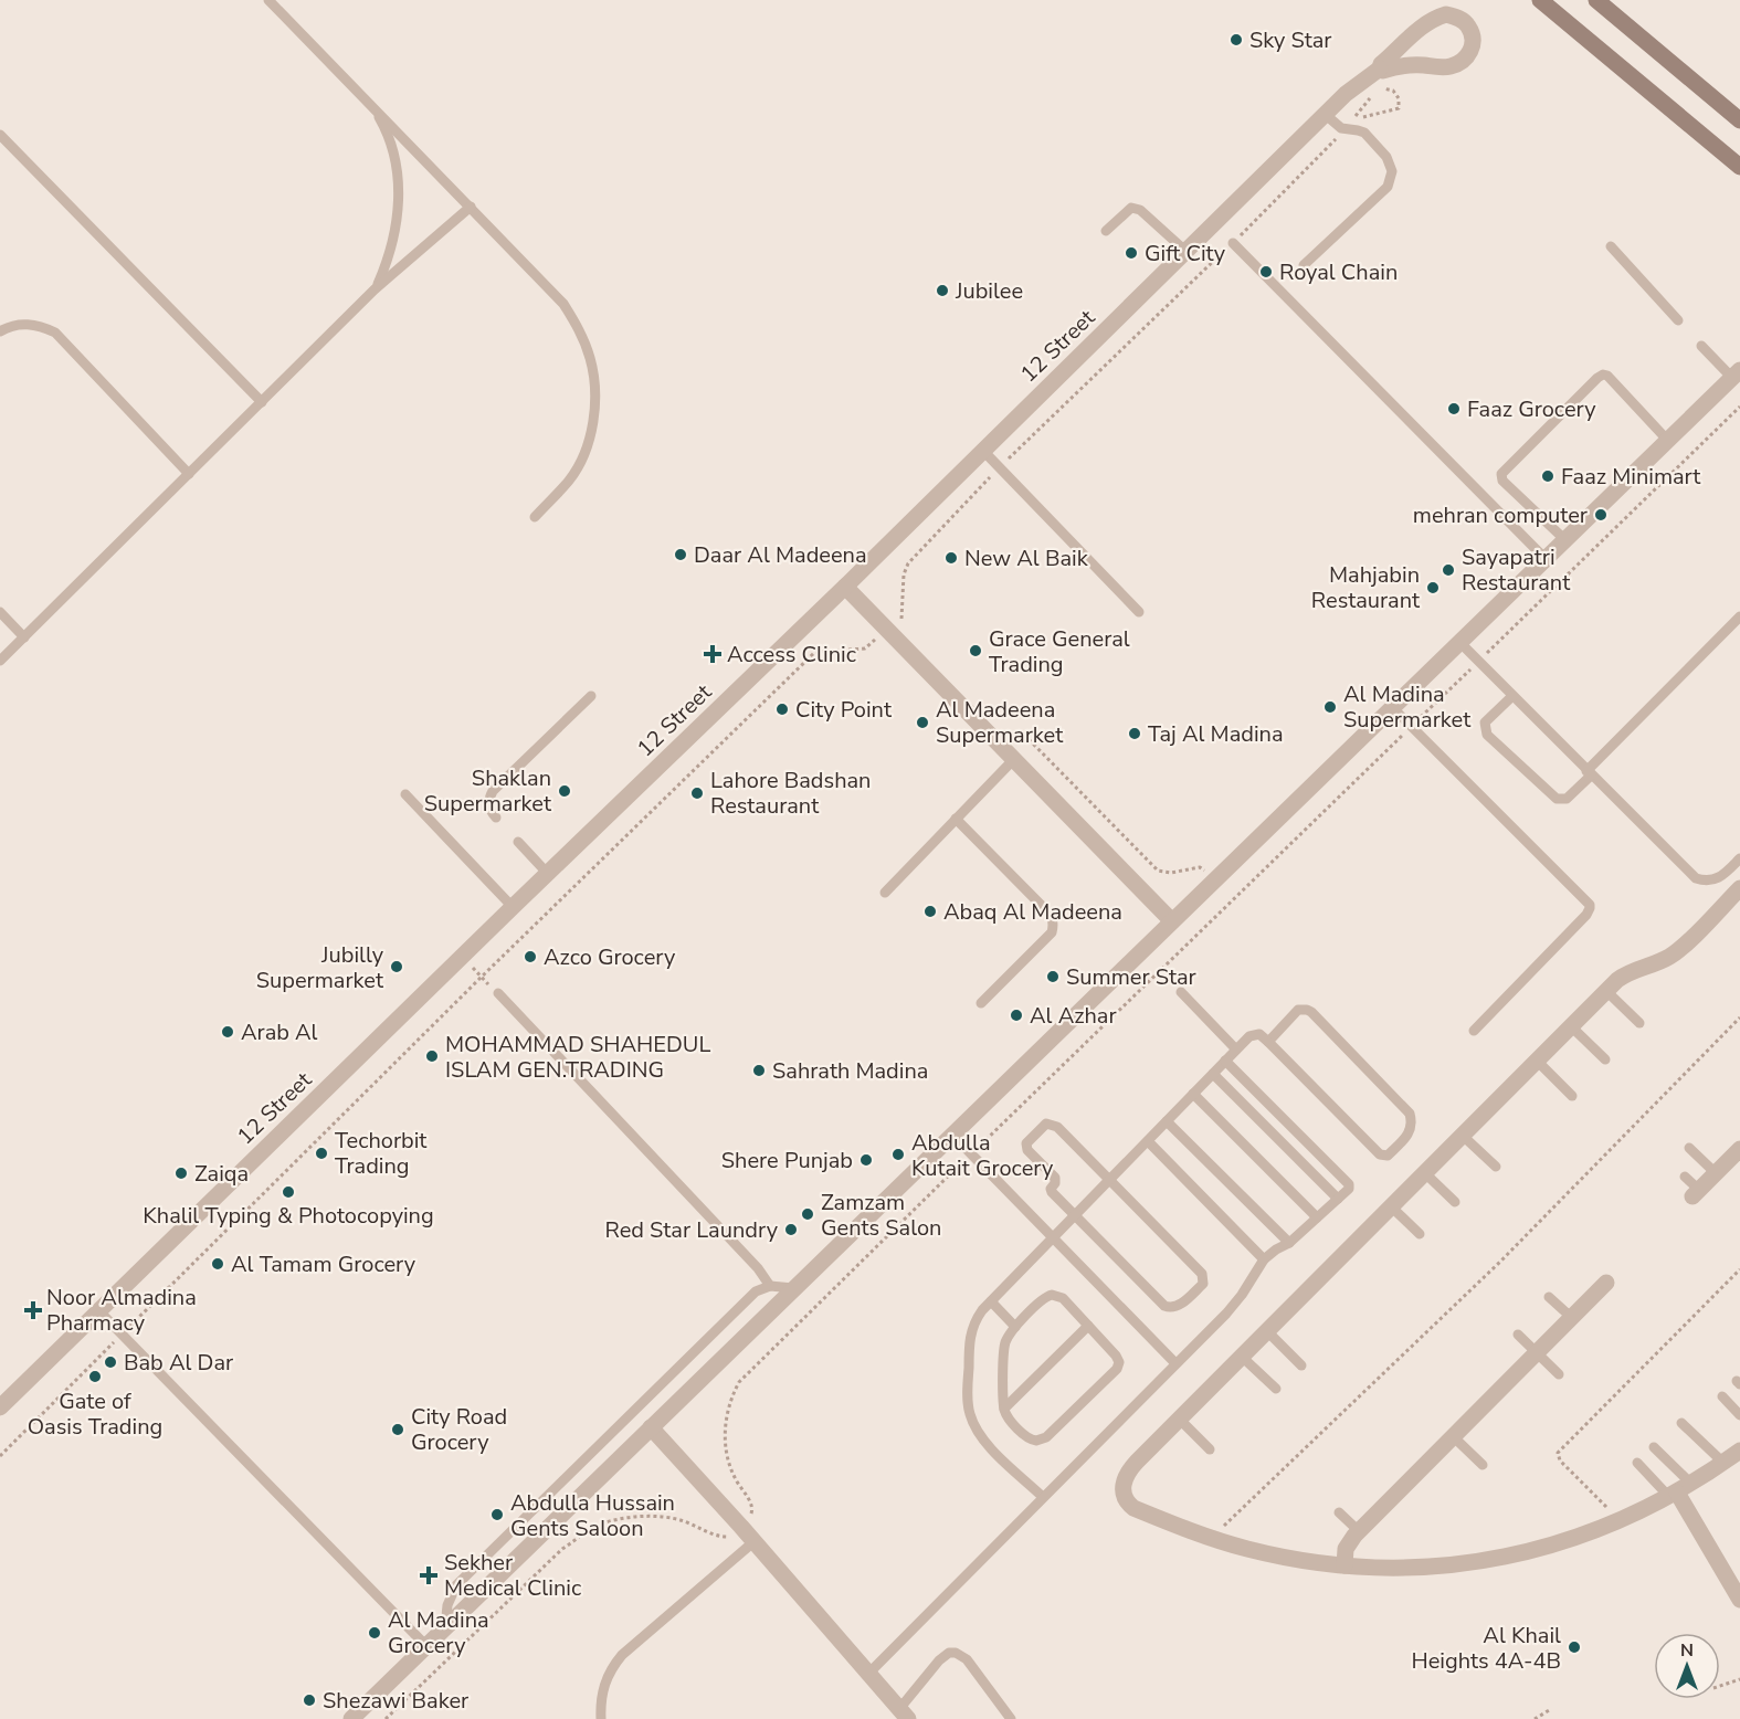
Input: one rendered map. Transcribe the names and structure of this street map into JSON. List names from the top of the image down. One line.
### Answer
{"streets":{"street":["12 Street"]},"places":{"other":["Sky Star","Gift City","Royal Chain","Jubilee","Faaz Grocery","Faaz Minimart","mehran computer","Daar Al Madeena","New Al Baik","Sayapatri Restaurant","Mahjabin Restaurant","Grace General Trading","Al Madina Supermarket","City Point","Al Madeena Supermarket","Taj Al Madina","Shaklan Supermarket","Lahore Badshan Restaurant","Abaq Al Madeena","Azco Grocery","Jubilly Supermarket","Summer Star","Al Azhar","Arab Al","MOHAMMAD SHAHEDUL ISLAM GEN.TRADING","Sahrath Madina","Techorbit Trading","Abdulla Kutait Grocery","Shere Punjab","Zaiqa","Khalil Typing & Photocopying","Zamzam Gents Salon","Red Star Laundry","Al Tamam Grocery","Bab Al Dar","Gate of Oasis Trading","City Road Grocery","Abdulla Hussain Gents Saloon","Al Madina Grocery","Al Khail Heights 4A-4B","Shezawi Baker"],"health":["Access Clinic","Noor Almadina Pharmacy","Sekher Medical Clinic"]},"north":"top"}
